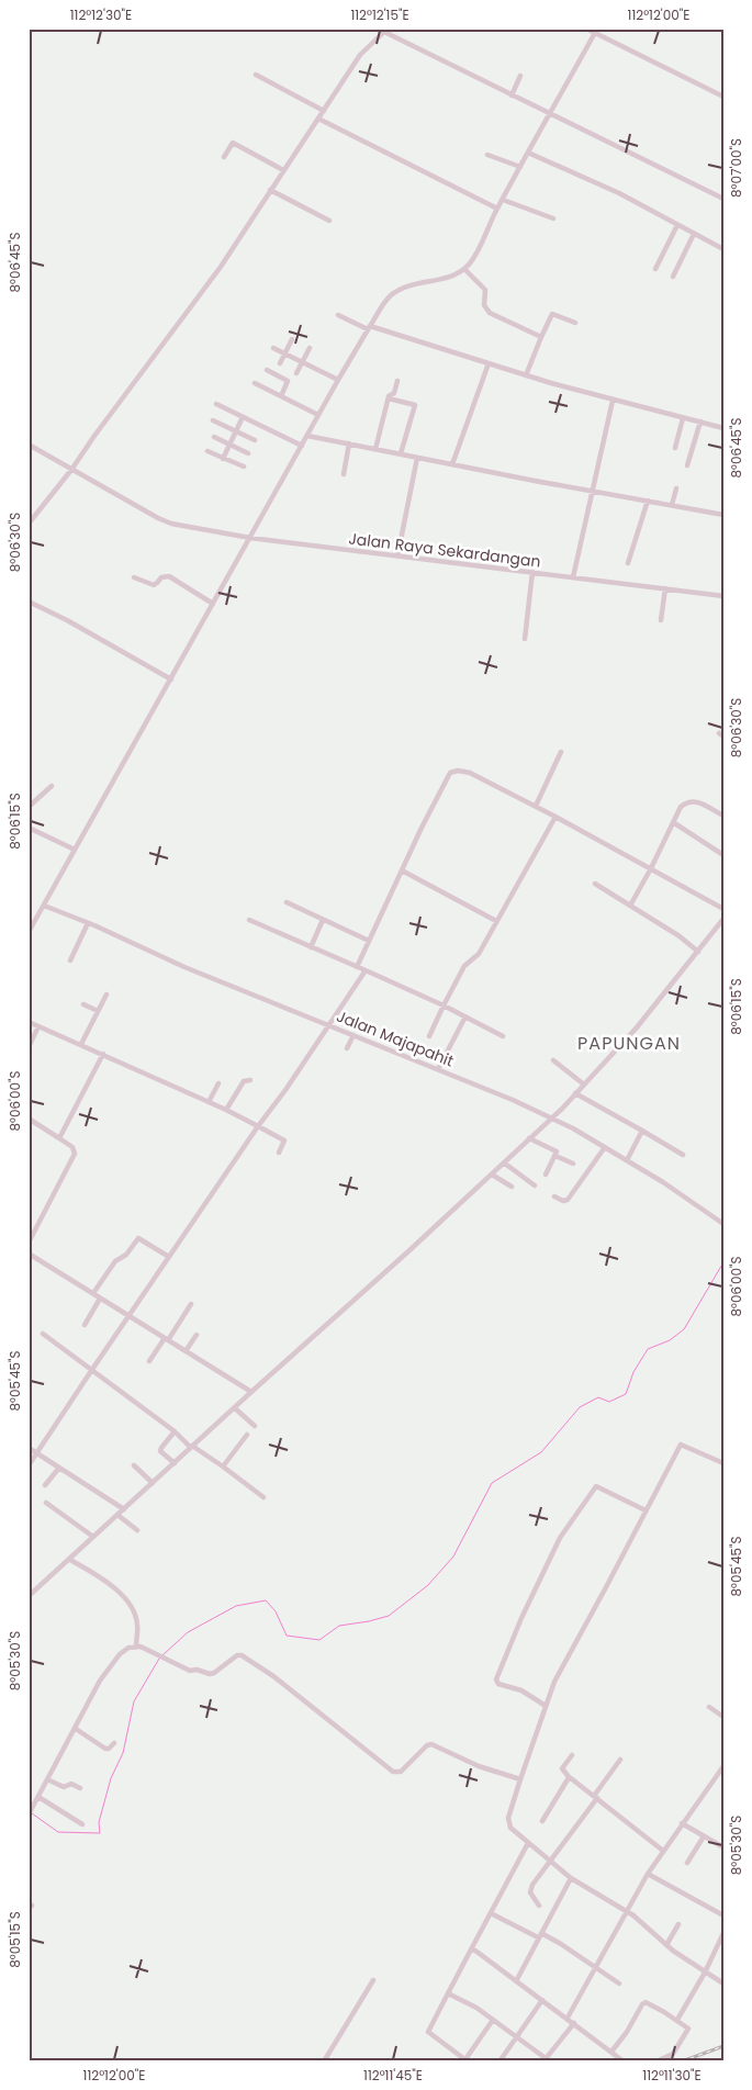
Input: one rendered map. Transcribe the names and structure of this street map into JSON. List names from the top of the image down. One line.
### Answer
{"streets":{"street":["Jalan Raya Sekardangan","Jalan Majapahit"]},"districts":["PAPUNGAN"],"coordinates":["112°12'30\"E","112°12'15\"E","112°12'00\"E","8°07'00\"S","8°06'45\"S","8°06'30\"S","8°06'15\"S","8°06'00\"S","8°05'45\"S","8°05'30\"S","8°05'15\"S","112°11'45\"E","112°11'30\"E"]}
